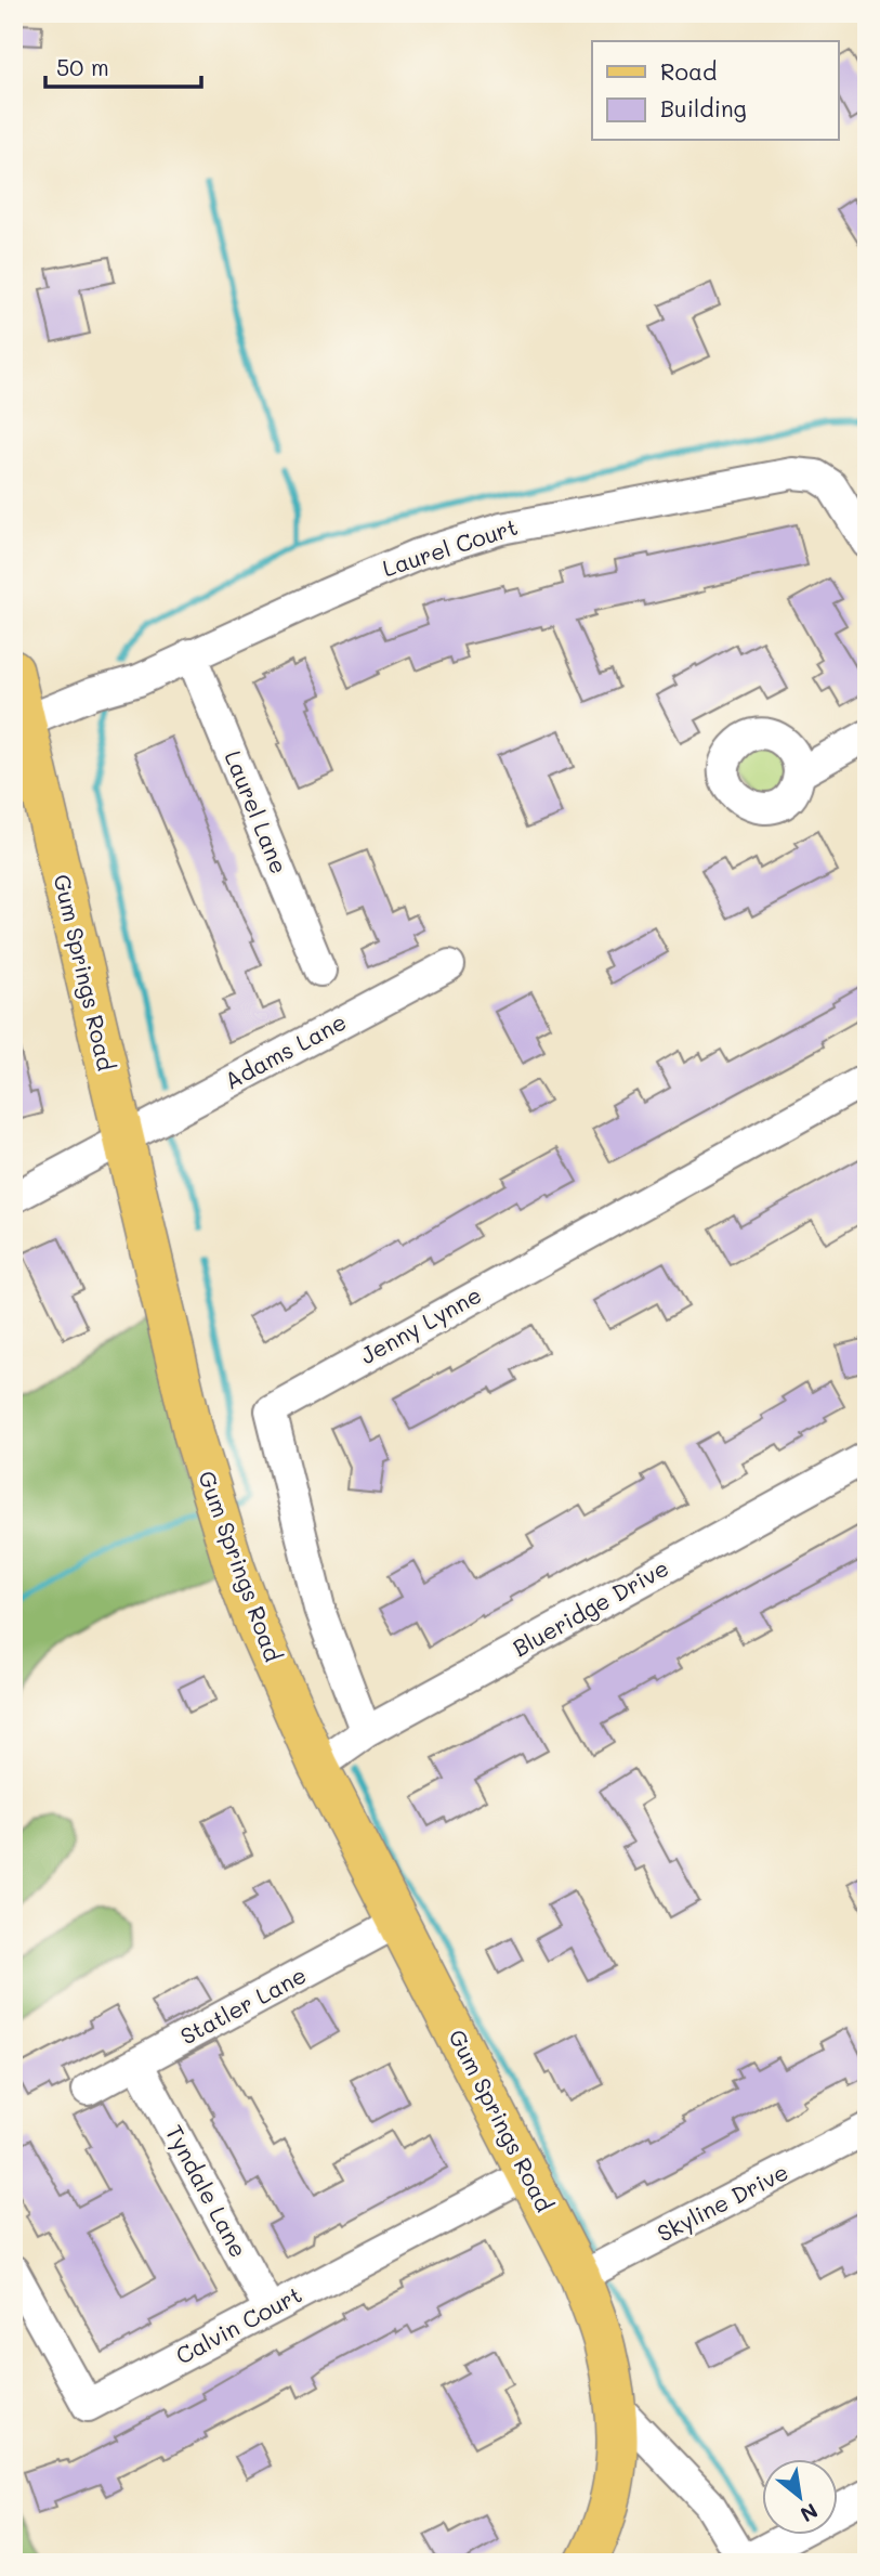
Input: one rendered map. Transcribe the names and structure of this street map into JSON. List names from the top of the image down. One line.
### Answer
{"streets":{"main road":["Gum Springs Road"],"street":["Laurel Court","Laurel Lane","Adams Lane","Jenny Lynne","Blueridge Drive","Statler Lane","Tyndale Lane","Skyline Drive","Calvin Court"]},"crossings":[["Laurel Court","Laurel Lane"],["Laurel Court","Gum Springs Road"],["Gum Springs Road","Adams Lane"],["Gum Springs Road","Blueridge Drive"],["Gum Springs Road","Statler Lane"],["Gum Springs Road","Skyline Drive"],["Gum Springs Road","Calvin Court"],["Jenny Lynne","Blueridge Drive"],["Tyndale Lane","Calvin Court"]],"legend":["Road","Building"],"scale_bar":"50 m","north":"bottom right"}
